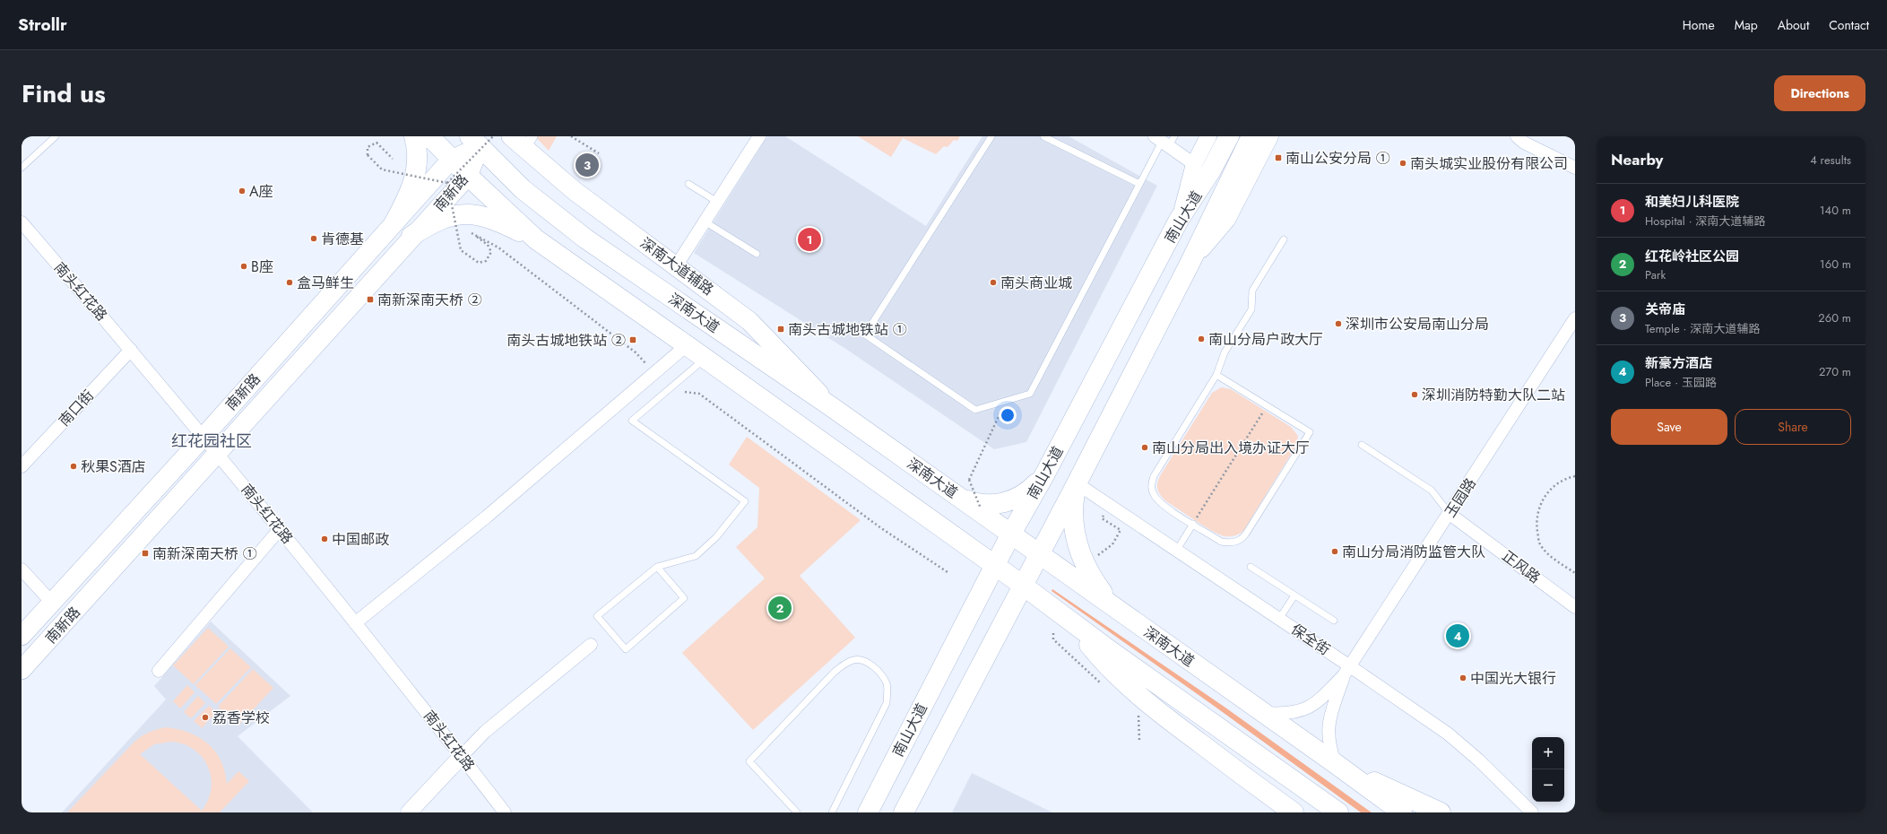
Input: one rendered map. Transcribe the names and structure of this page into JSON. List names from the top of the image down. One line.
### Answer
{"streets":{"main road":["南新路","南山大道","深南大道辅路","深南大道"],"street":["南头红花路","南口街","玉园路","正风路","保全街"]},"crossings":[["南新路","南头红花路"],["南新路","深南大道"],["南山大道","深南大道"],["南山大道","保全街"],["深南大道辅路","深南大道"],["南头红花路","南口街"],["玉园路","正风路"],["玉园路","保全街"]],"districts":["红花园社区"],"places":{"transit":["南山公安分局 ①","南新深南天桥 ②","南头古城地铁站 ①","南头古城地铁站 ②","南新深南天桥 ①"],"other":["南头城实业股份有限公司","A座","肯德基","B座","盒马鲜生","南头商业城","深圳市公安局南山分局","南山分局户政大厅","深圳消防特勤大队二站","南山分局出入境办证大厅","秋果S酒店","中国邮政","南山分局消防监管大队","中国光大银行","荔香学校"]},"page":{"header":"Strollr","nav":["Home","Map","About","Contact"],"title":"Find us","buttons":["Directions",["Save","Share"]],"heading":["Nearby","4 results"],"pins":["3","1","2","4"],"list":[{"mark":"1","name":"和美妇儿科医院","note":"Hospital · 深南大道辅路","value":"140 m"},{"mark":"2","name":"红花岭社区公园","note":"Park","value":"160 m"},{"mark":"3","name":"关帝庙","note":"Temple · 深南大道辅路","value":"260 m"},{"mark":"4","name":"新豪方酒店","note":"Place · 玉园路","value":"270 m"}],"map_buttons":["+","−"]}}
